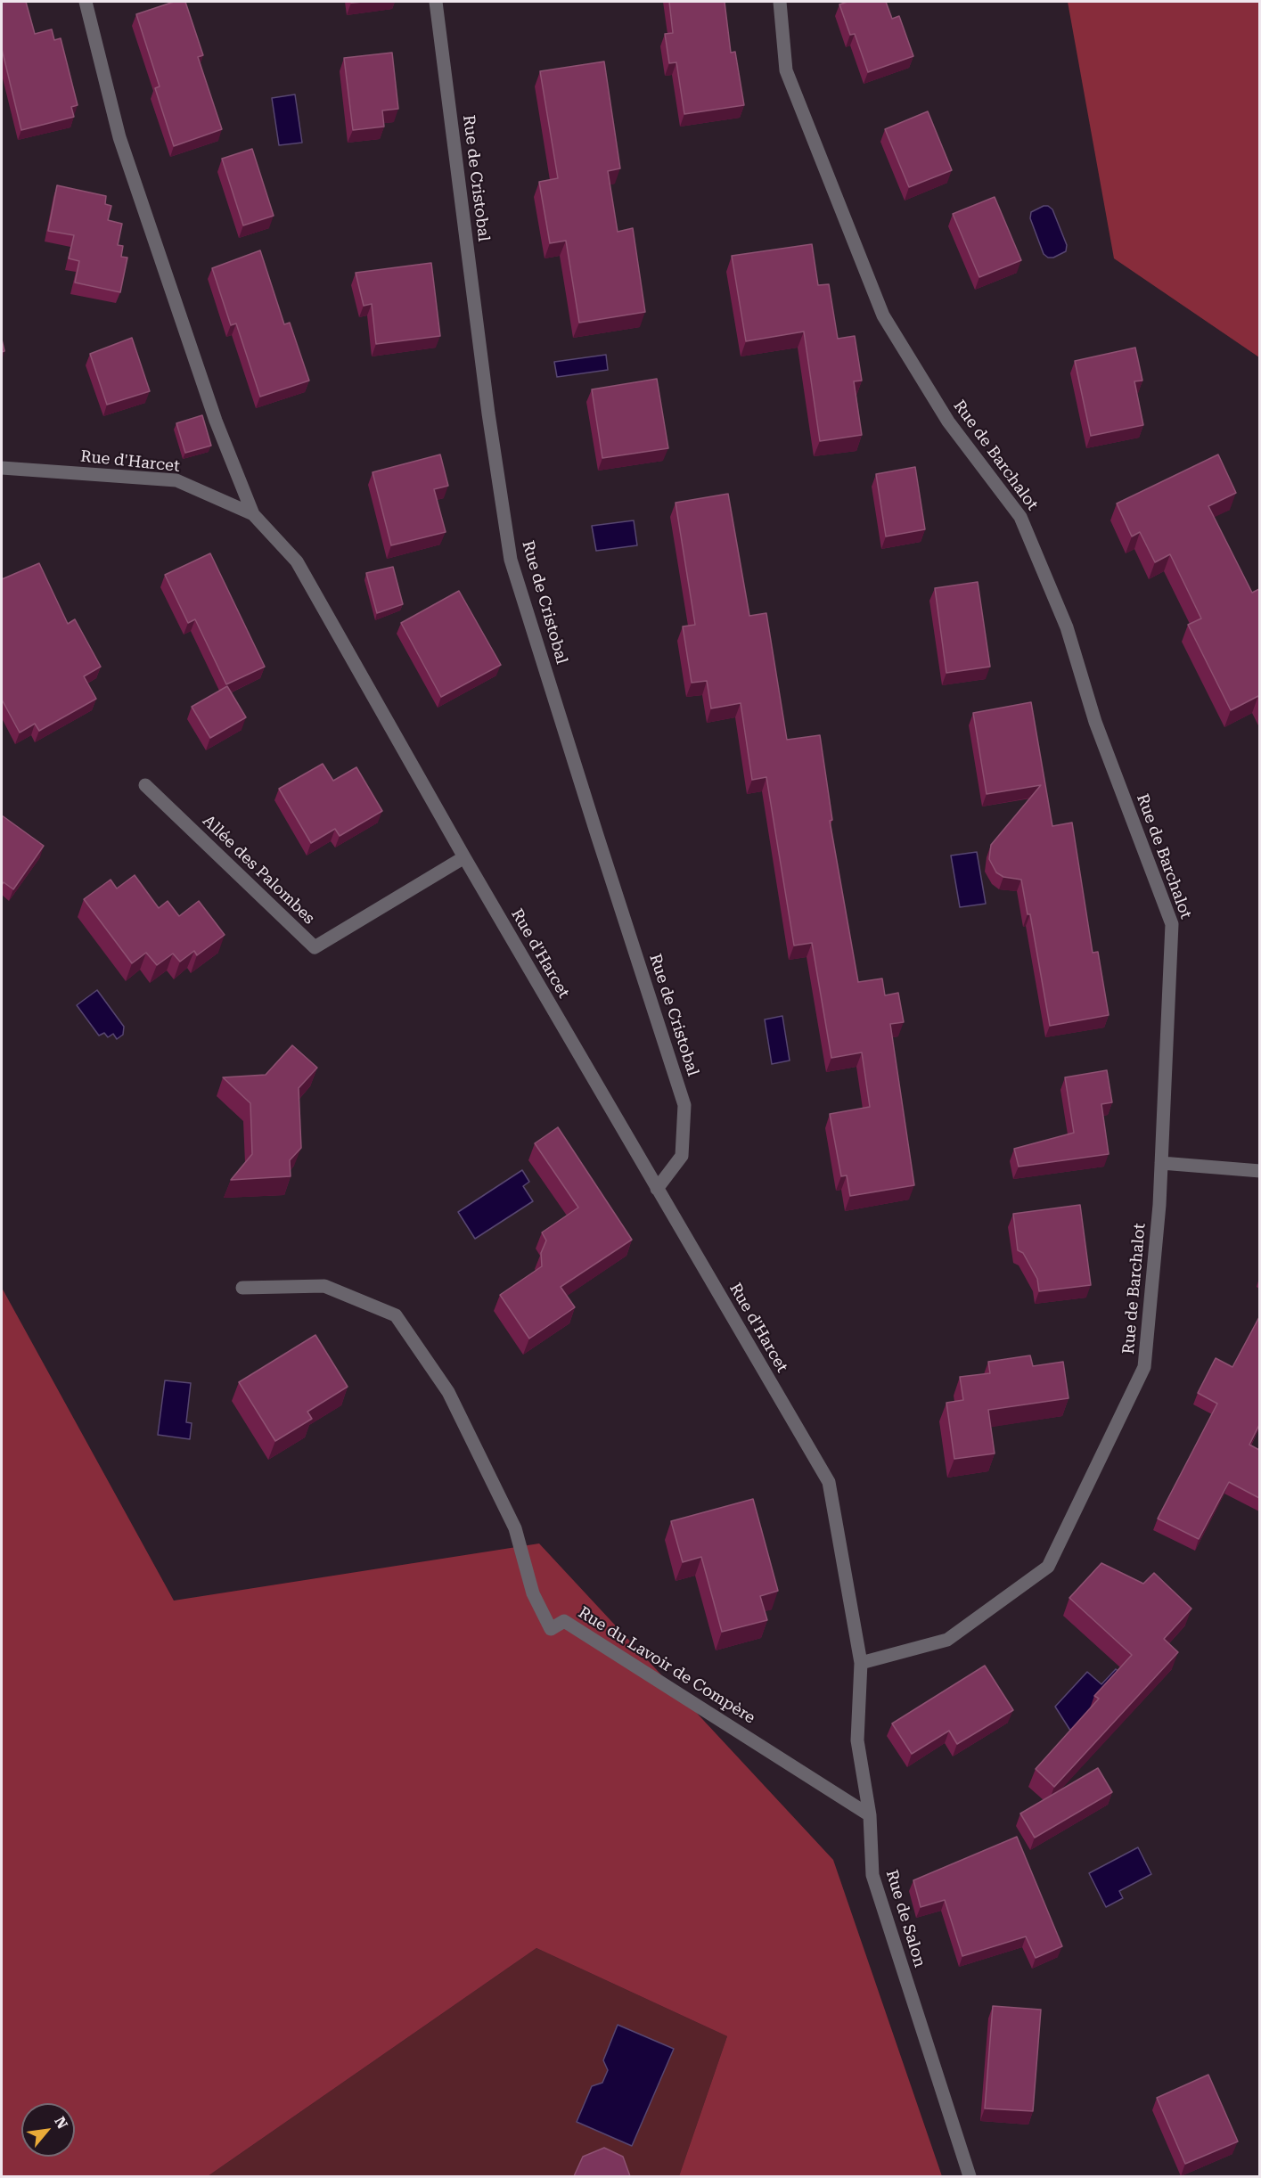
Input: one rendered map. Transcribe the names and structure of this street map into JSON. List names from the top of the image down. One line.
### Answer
{"streets":{"street":["Rue de Cristobal","Rue de Barchalot","Rue d'Harcet","Allée des Palombes","Rue du Lavoir de Compère","Rue de Salon"]},"crossings":[["Rue de Cristobal","Rue d'Harcet"],["Rue de Barchalot","Rue d'Harcet"],["Rue de Barchalot","Rue de Salon"],["Rue d'Harcet","Allée des Palombes"],["Rue d'Harcet","Rue de Salon"],["Rue du Lavoir de Compère","Rue de Salon"]],"north":"top right"}
